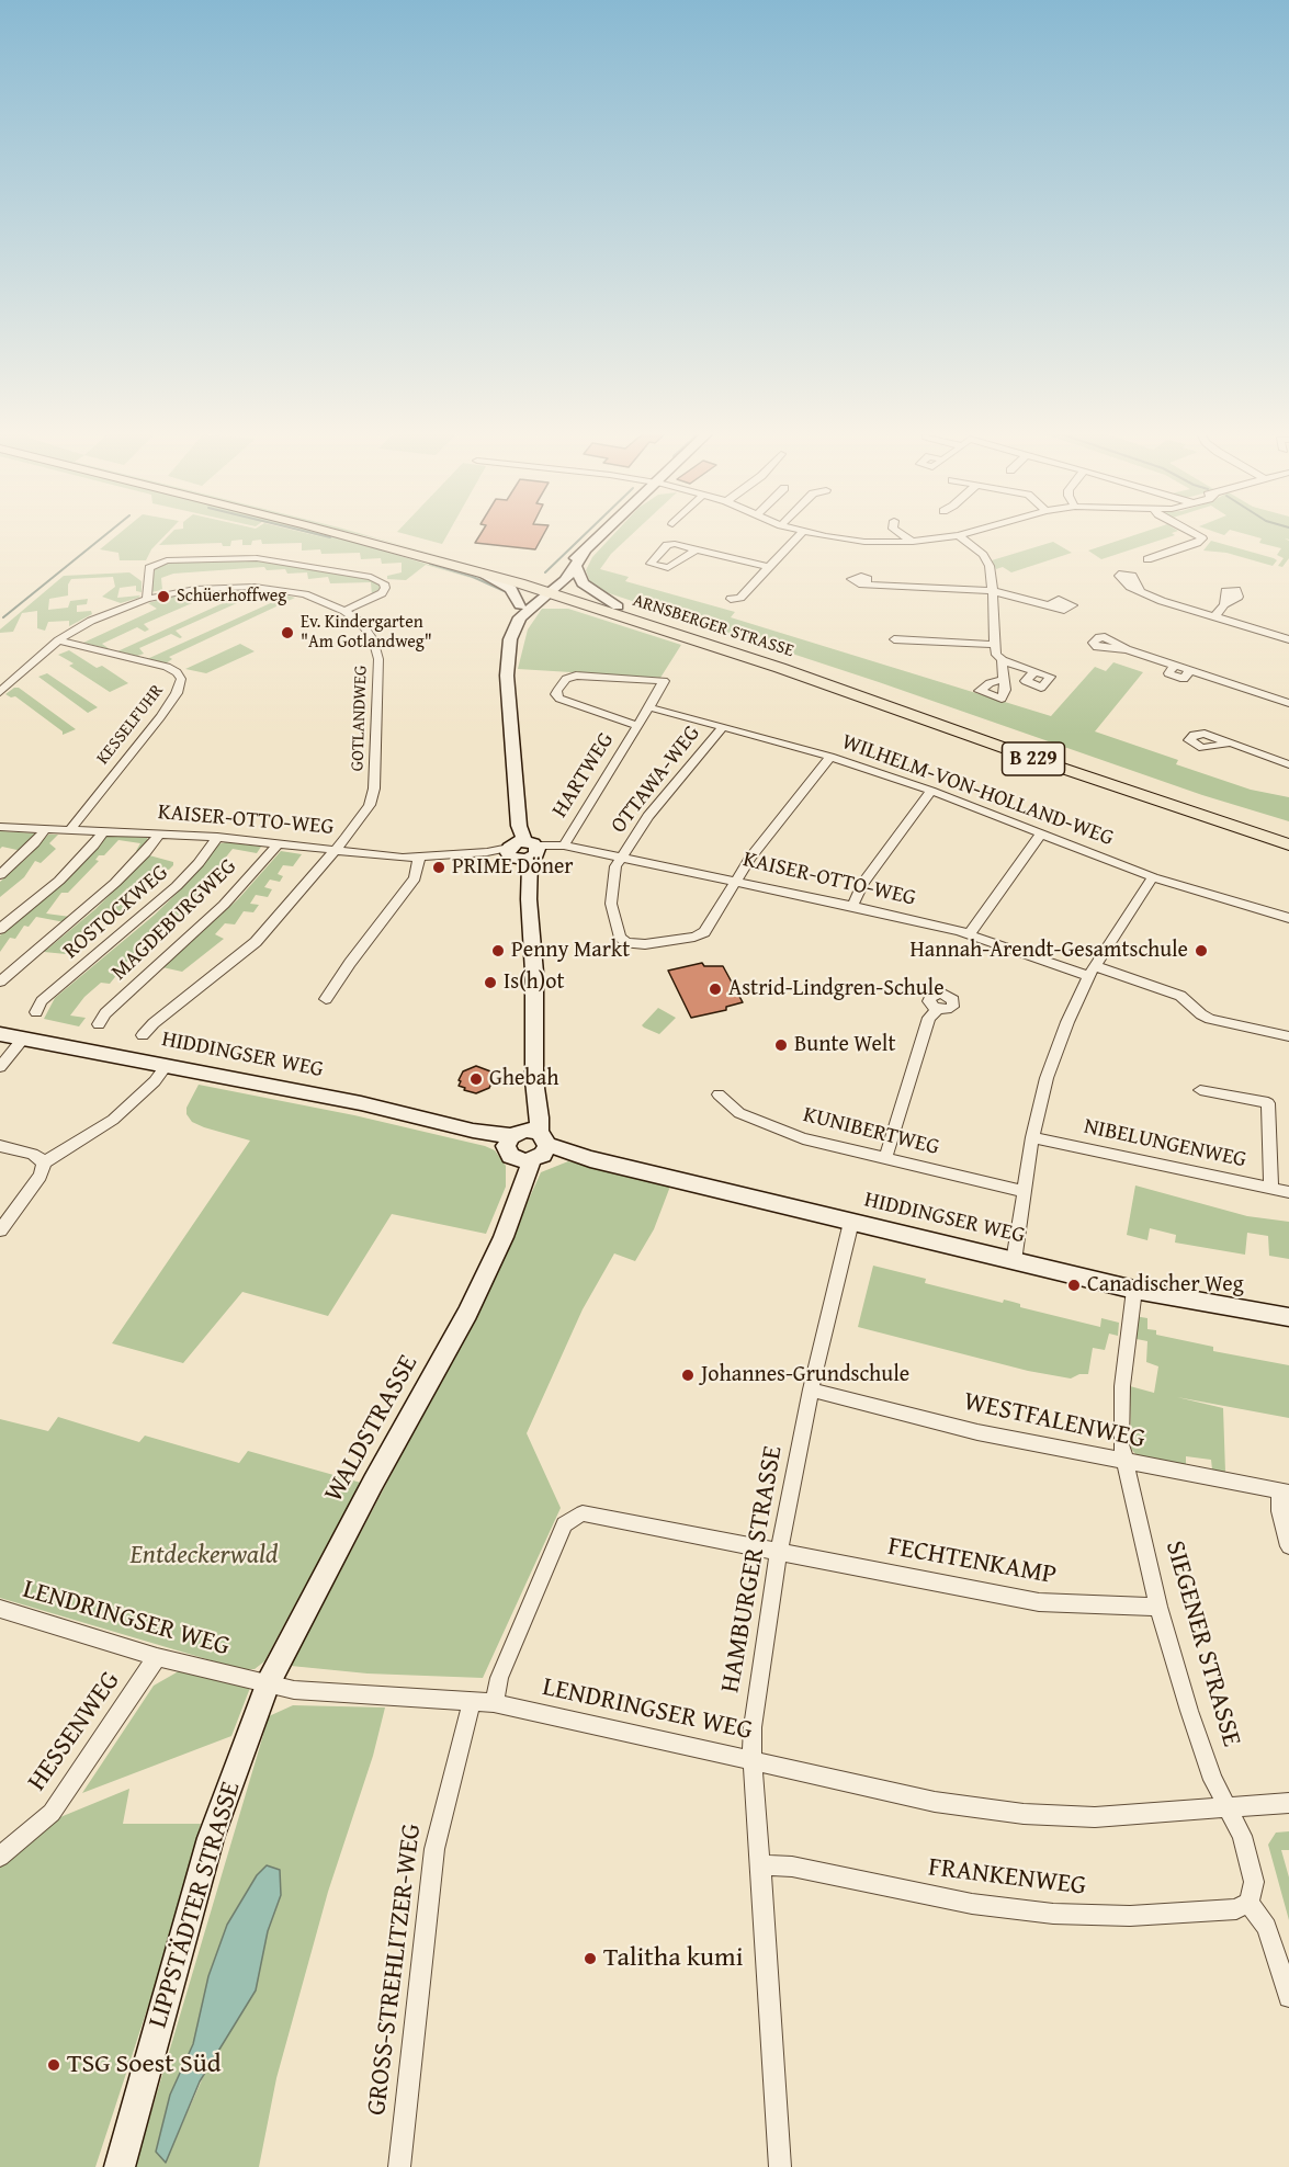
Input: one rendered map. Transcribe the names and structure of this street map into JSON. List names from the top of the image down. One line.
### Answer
{"streets":{"main road":["ARNSBERGER STRASSE","B 229","HIDDINGSER WEG","WALDSTRASSE","LIPPSTÄDTER STRASSE"],"street":["GOTLANDWEG","KESSELFUHR","HARTWEG","OTTAWA-WEG","WILHELM-VON-HOLLAND-WEG","KAISER-OTTO-WEG","ROSTOCKWEG","MAGDEBURGWEG","KUNIBERTWEG","NIBELUNGENWEG","WESTFALENWEG","FECHTENKAMP","HAMBURGER STRASSE","LENDRINGSER WEG","SIEGENER STRASSE","HESSENWEG","FRANKENWEG","GROSS-STREHLITZER-WEG"]},"crossings":[["GOTLANDWEG","KESSELFUHR"],["GOTLANDWEG","KAISER-OTTO-WEG"],["KESSELFUHR","KAISER-OTTO-WEG"],["HARTWEG","WILHELM-VON-HOLLAND-WEG"],["HARTWEG","KAISER-OTTO-WEG"],["OTTAWA-WEG","WILHELM-VON-HOLLAND-WEG"],["OTTAWA-WEG","KAISER-OTTO-WEG"],["KAISER-OTTO-WEG","ROSTOCKWEG"],["KAISER-OTTO-WEG","MAGDEBURGWEG"],["HIDDINGSER WEG","WALDSTRASSE"],["HIDDINGSER WEG","HAMBURGER STRASSE"],["HIDDINGSER WEG","SIEGENER STRASSE"],["WESTFALENWEG","HAMBURGER STRASSE"],["WESTFALENWEG","SIEGENER STRASSE"],["WALDSTRASSE","LENDRINGSER WEG"],["WALDSTRASSE","LIPPSTÄDTER STRASSE"],["FECHTENKAMP","HAMBURGER STRASSE"],["FECHTENKAMP","LENDRINGSER WEG"],["FECHTENKAMP","SIEGENER STRASSE"],["HAMBURGER STRASSE","LENDRINGSER WEG"],["HAMBURGER STRASSE","FRANKENWEG"],["LENDRINGSER WEG","SIEGENER STRASSE"],["LENDRINGSER WEG","HESSENWEG"],["LENDRINGSER WEG","LIPPSTÄDTER STRASSE"],["LENDRINGSER WEG","GROSS-STREHLITZER-WEG"],["SIEGENER STRASSE","FRANKENWEG"]],"parks":["Entdeckerwald"],"places":["Schüerhoffweg","Ev. Kindergarten \"Am Gotlandweg\"","PRIME Döner","Penny Markt","Hannah-Arendt-Gesamtschule","Is(h)ot","Astrid-Lindgren-Schule","Bunte Welt","Ghebah","Canadischer Weg","Johannes-Grundschule","Talitha kumi","TSG Soest Süd"]}
